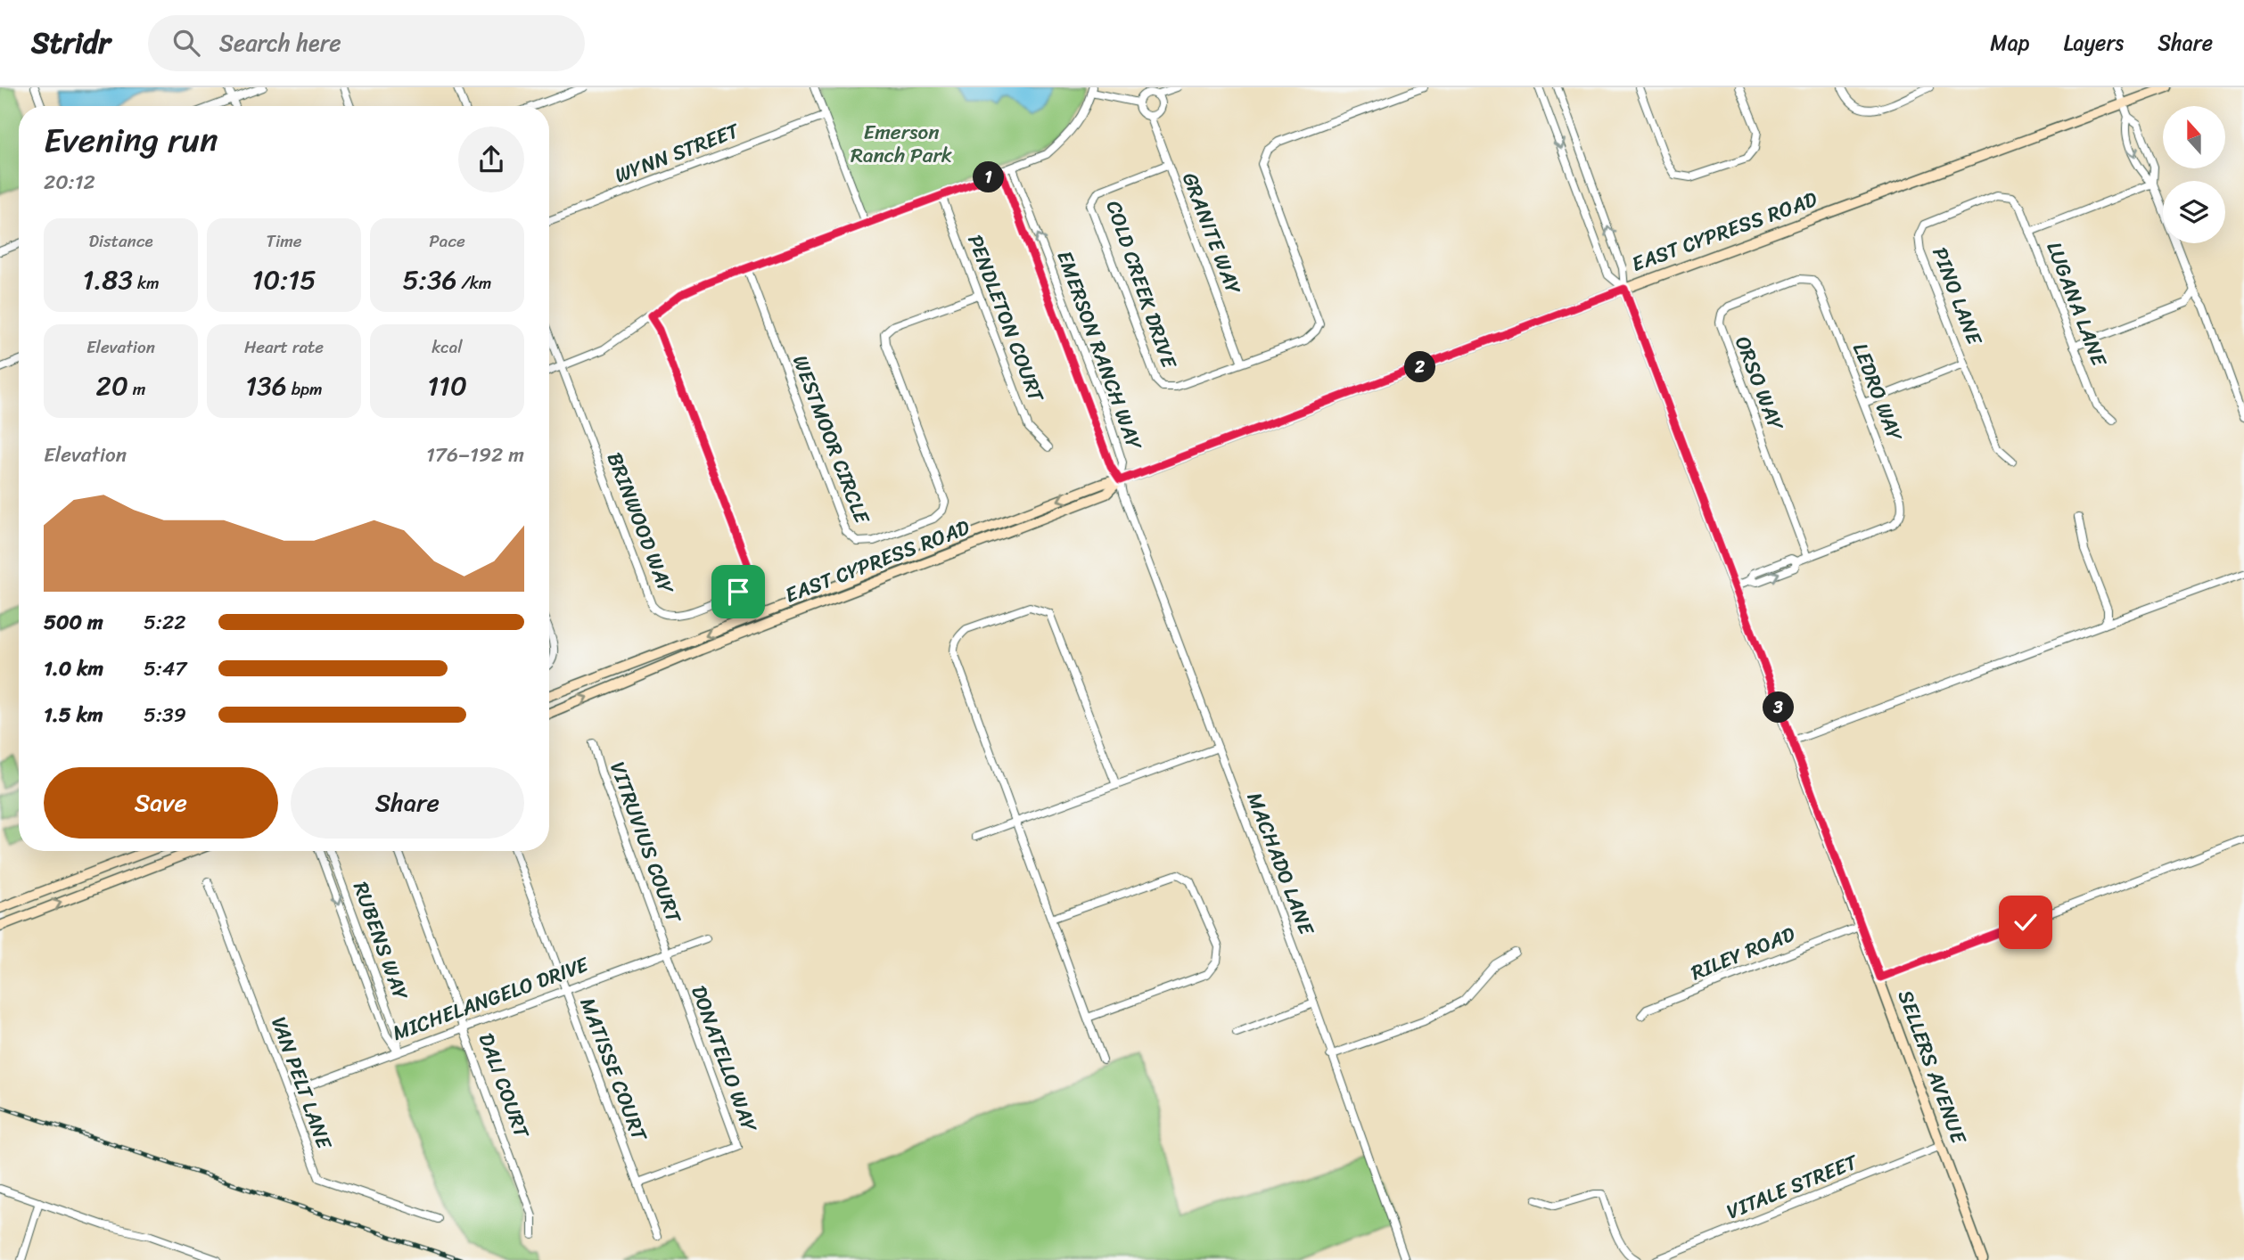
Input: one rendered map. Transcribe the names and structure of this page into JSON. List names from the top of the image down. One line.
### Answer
{"streets":{"street":["WYNN STREET","EAST CYPRESS ROAD","GRANITE WAY","COLD CREEK DRIVE","PINO LANE","LUGANA LANE","PENDLETON COURT","EMERSON RANCH WAY","ORSO WAY","LEDRO WAY","WESTMOOR CIRCLE","BRINWOOD WAY","VITRUVIUS COURT","MACHADO LANE","RUBENS WAY","RILEY ROAD","MICHELANGELO DRIVE","DONATELLO WAY","SELLERS AVENUE","MATISSE COURT","VAN PELT LANE","DALI COURT","VITALE STREET"]},"crossings":[["EAST CYPRESS ROAD","EMERSON RANCH WAY"],["EAST CYPRESS ROAD","MACHADO LANE"],["EAST CYPRESS ROAD","SELLERS AVENUE"],["GRANITE WAY","COLD CREEK DRIVE"],["PINO LANE","LUGANA LANE"],["PENDLETON COURT","WESTMOOR CIRCLE"],["EMERSON RANCH WAY","MACHADO LANE"],["ORSO WAY","LEDRO WAY"],["VITRUVIUS COURT","MICHELANGELO DRIVE"],["VITRUVIUS COURT","DONATELLO WAY"],["RUBENS WAY","MICHELANGELO DRIVE"],["RILEY ROAD","SELLERS AVENUE"],["MICHELANGELO DRIVE","DONATELLO WAY"],["MICHELANGELO DRIVE","MATISSE COURT"],["MICHELANGELO DRIVE","VAN PELT LANE"],["MICHELANGELO DRIVE","DALI COURT"],["DONATELLO WAY","MATISSE COURT"],["SELLERS AVENUE","VITALE STREET"]],"parks":["Emerson Ranch Park"],"north":"top","page":{"header":"Stridr","search":"Search here","nav":["Map","Layers","Share"],"heading":["Evening run","20:12"],"pins":["1","2","3"],"stats":[["Distance","1.83 km"],["Time","10:15"],["Pace","5:36 /km"],["Elevation","20 m"],["Heart rate","136 bpm"],["kcal","110"]],"chart":["Elevation","176–192 m"],"list":[{"name":"500 m","note":"5:22"},{"name":"1.0 km","note":"5:47"},{"name":"1.5 km","note":"5:39"}],"buttons":["Save","Share"]}}
